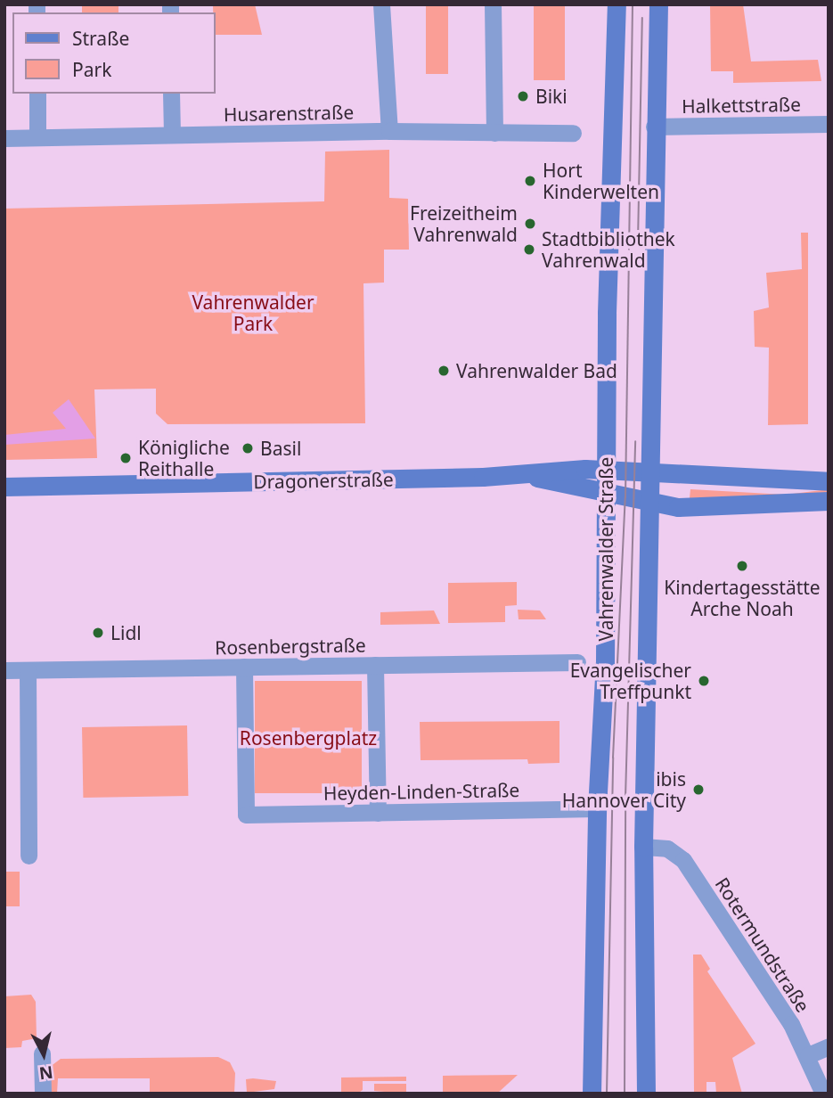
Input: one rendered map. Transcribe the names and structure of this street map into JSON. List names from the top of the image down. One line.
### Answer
{"streets":{"main road":["Dragonerstraße","Vahrenwalder Straße"],"street":["Halkettstraße","Husarenstraße","Rosenbergstraße","Heyden-Linden-Straße","Rotermundstraße"]},"crossings":[["Dragonerstraße","Vahrenwalder Straße"],["Vahrenwalder Straße","Heyden-Linden-Straße"],["Rosenbergstraße","Heyden-Linden-Straße"]],"parks":["Vahrenwalder Park","Rosenbergplatz"],"places":["Biki","Hort Kinderwelten","Freizeitheim Vahrenwald","Stadtbibliothek Vahrenwald","Vahrenwalder Bad","Basil","Königliche Reithalle","Kindertagesstätte Arche Noah","Lidl","Evangelischer Treffpunkt","ibis Hannover City"],"legend":["Straße","Park"],"north":"bottom"}
